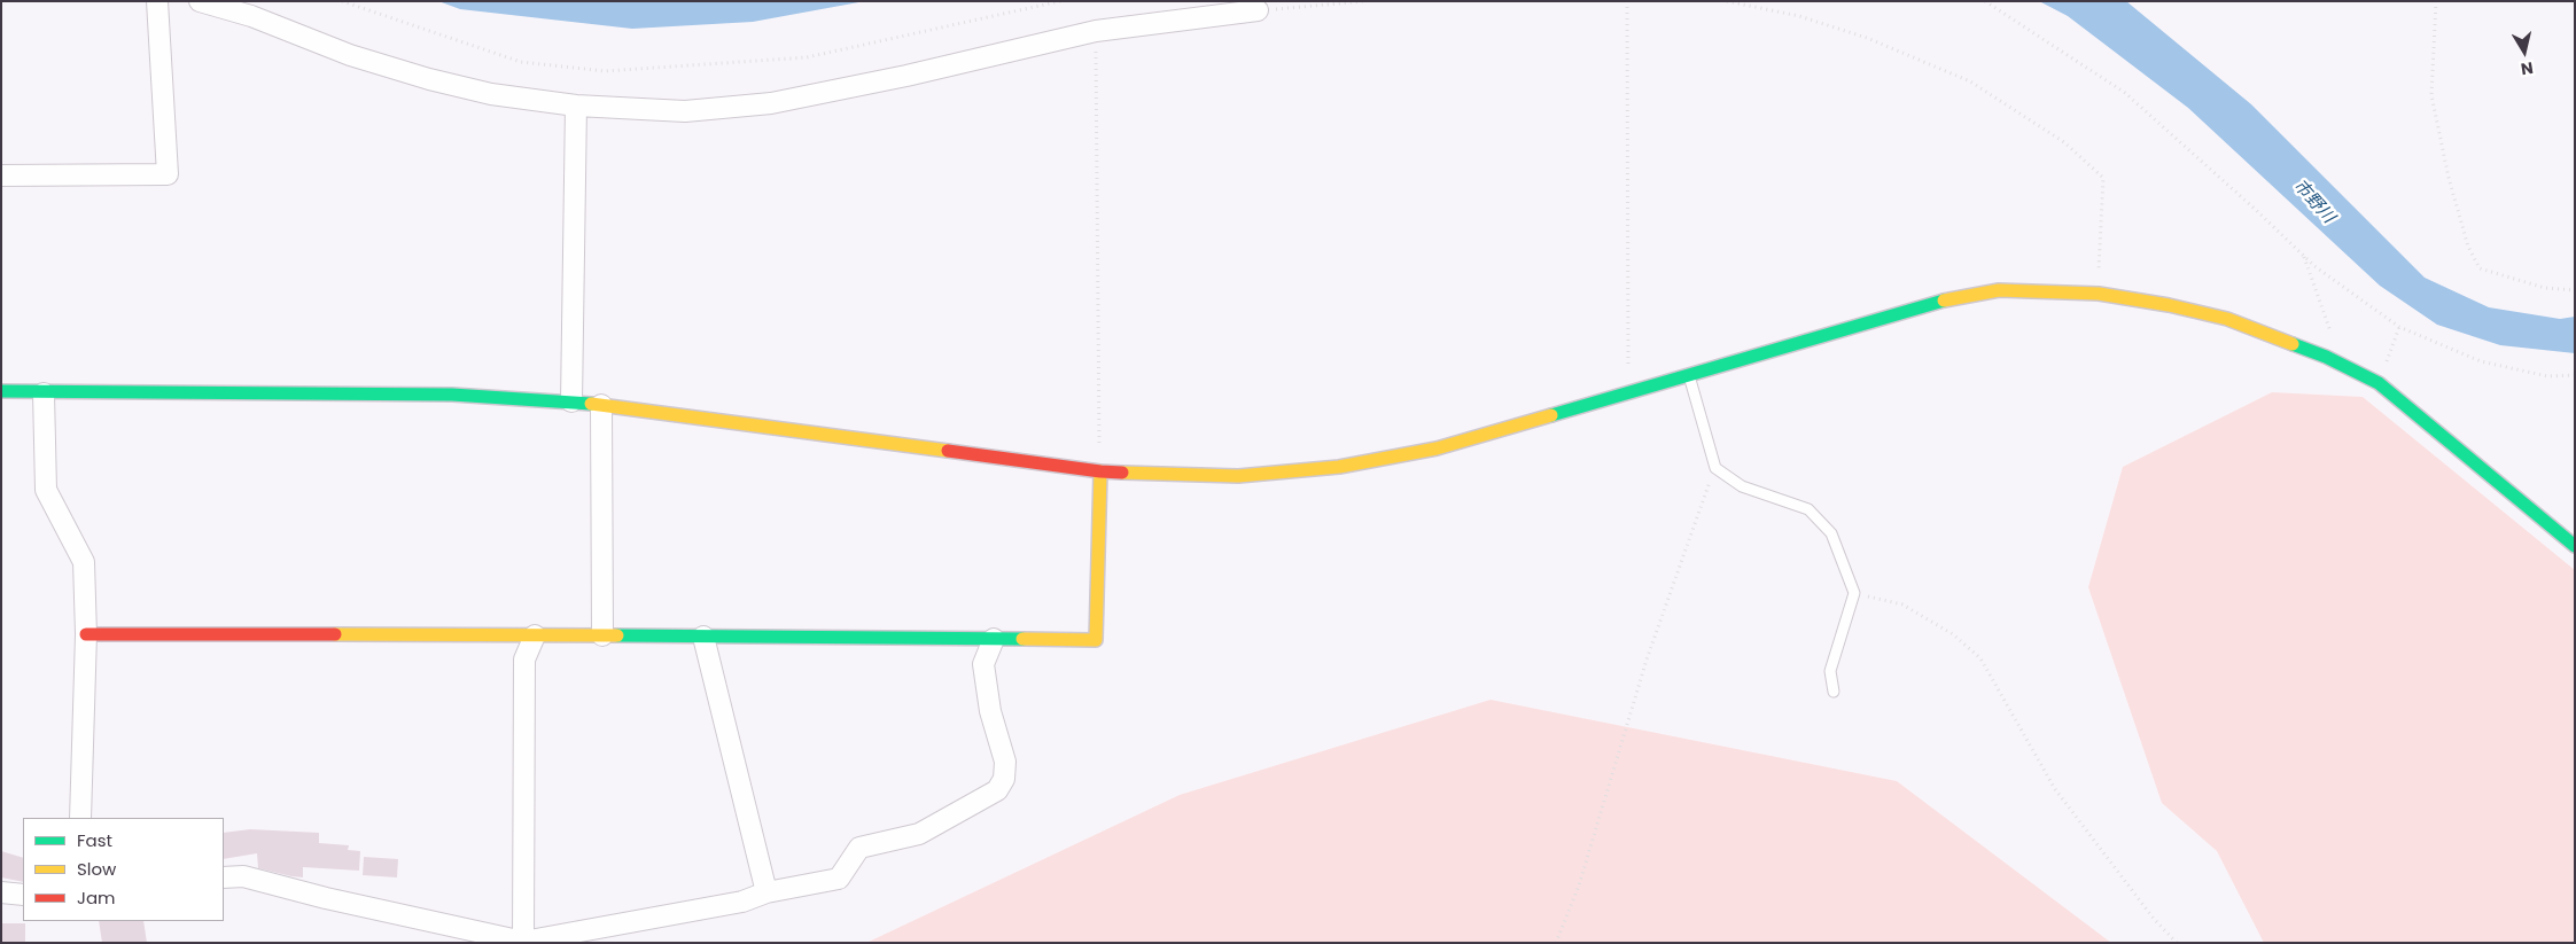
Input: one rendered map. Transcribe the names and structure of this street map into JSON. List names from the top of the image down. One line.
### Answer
{"water":["市野川"],"legend":["Fast","Slow","Jam"],"north":"bottom"}
